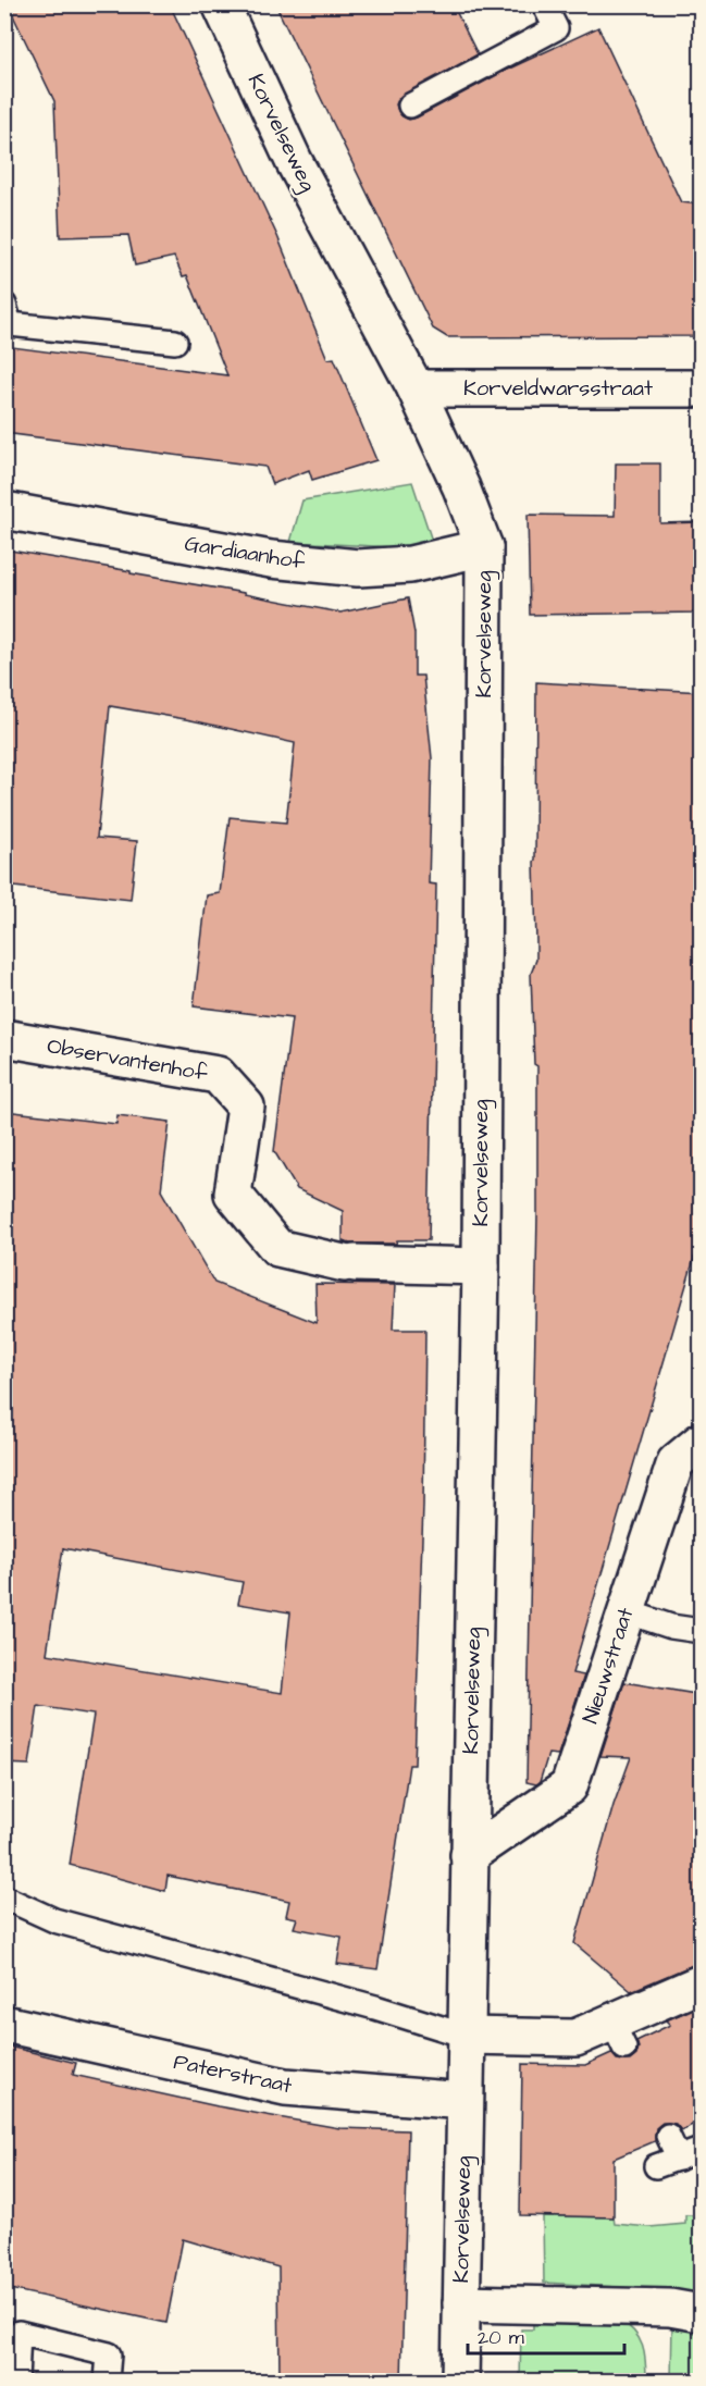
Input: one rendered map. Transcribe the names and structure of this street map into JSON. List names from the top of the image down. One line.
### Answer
{"streets":{"street":["Korvelseweg","Korveldwarsstraat","Gardiaanhof","Observantenhof","Nieuwstraat","Paterstraat"]},"crossings":[["Korvelseweg","Korveldwarsstraat"],["Korvelseweg","Gardiaanhof"],["Korvelseweg","Observantenhof"],["Korvelseweg","Nieuwstraat"],["Korvelseweg","Paterstraat"]],"scale_bar":"20 m"}
